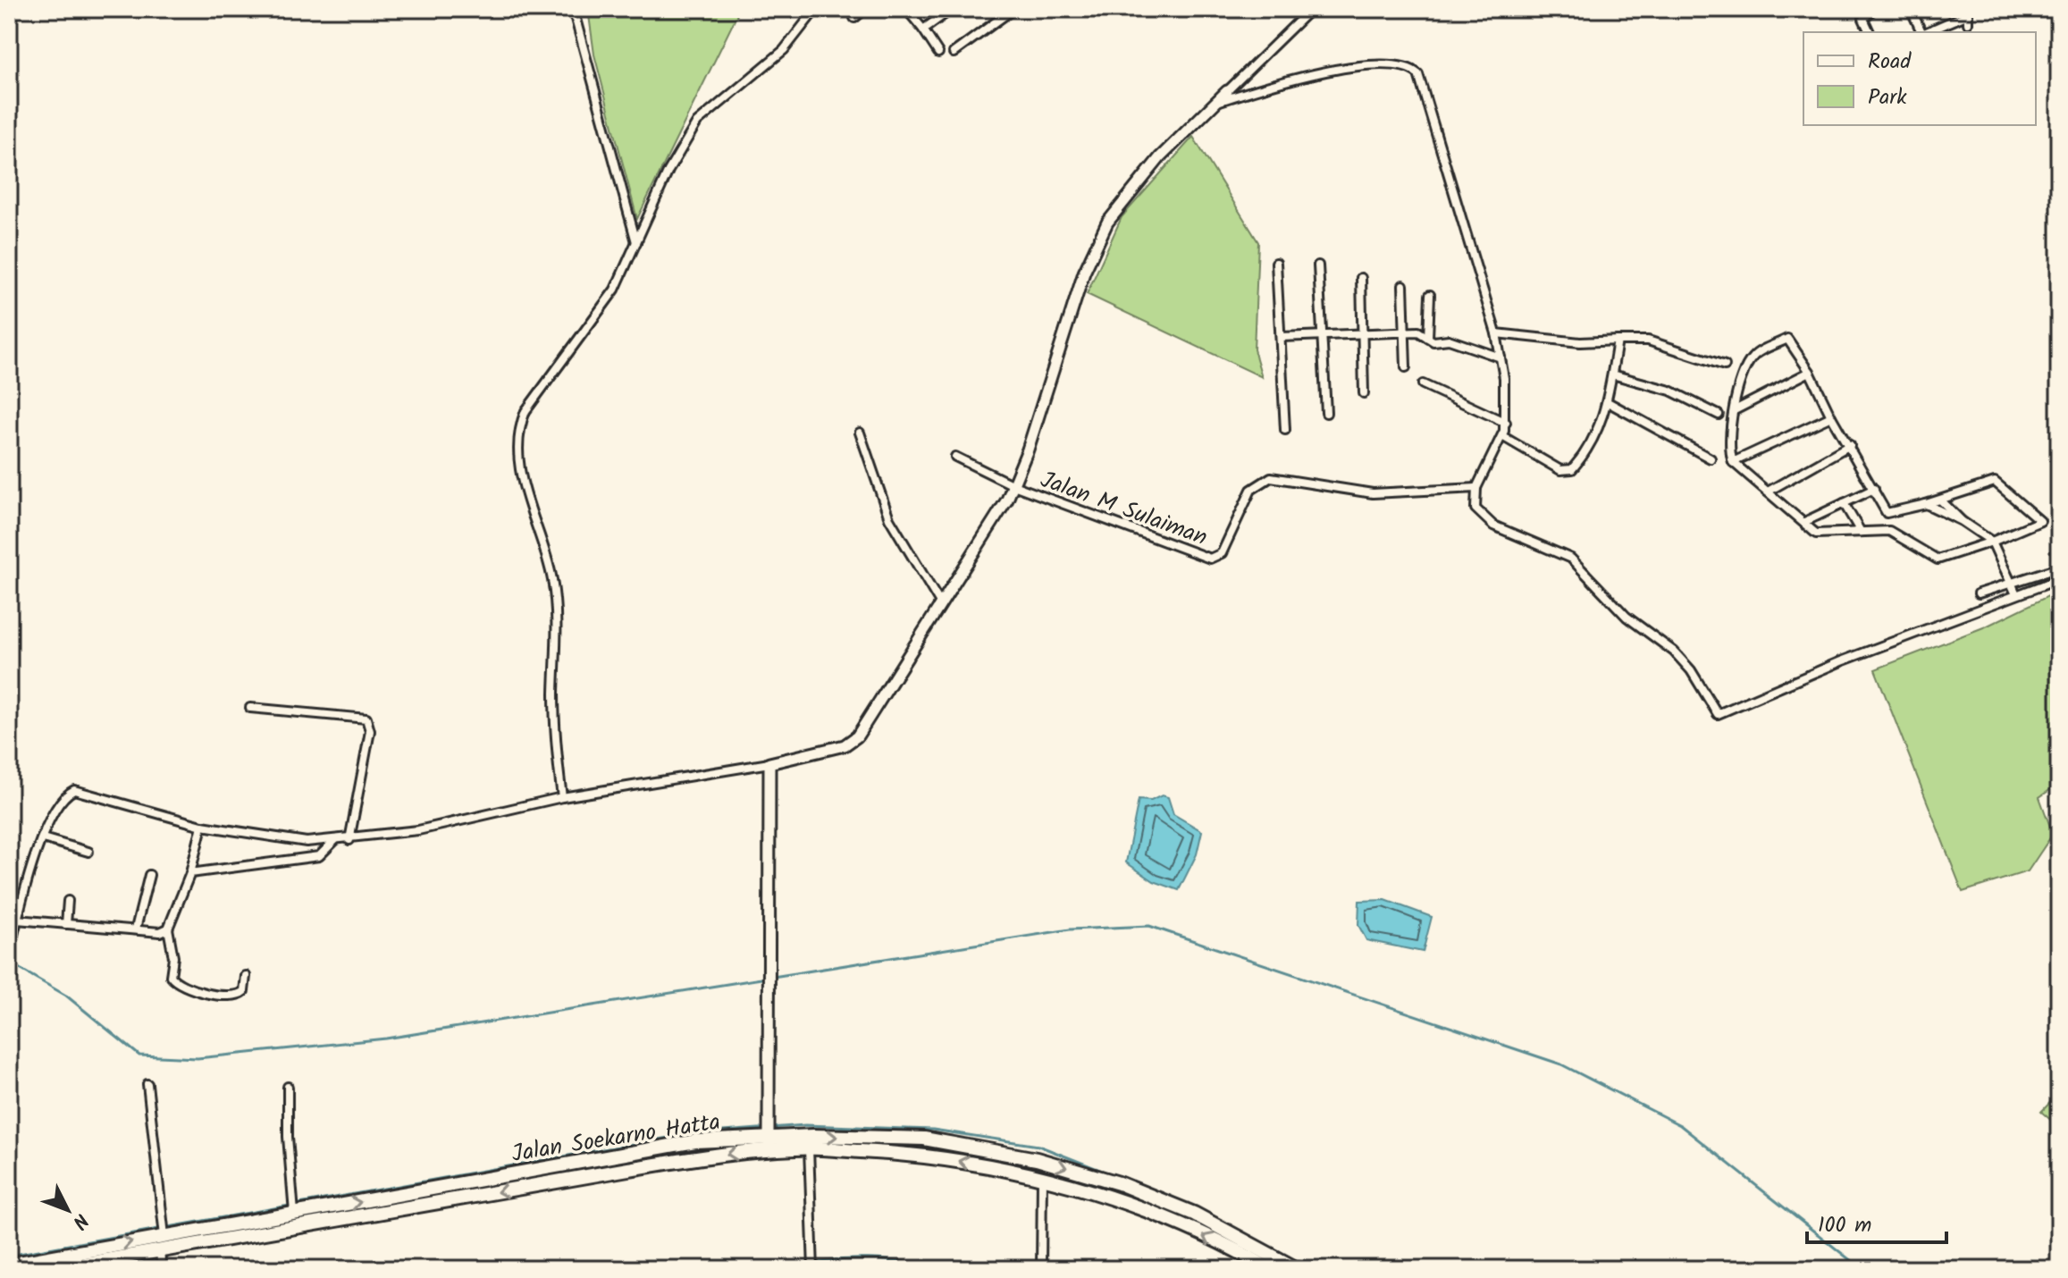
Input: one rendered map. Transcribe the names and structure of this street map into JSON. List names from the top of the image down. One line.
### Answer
{"streets":{"highway":["Jalan Soekarno Hatta"],"street":["Jalan M Sulaiman"]},"legend":["Road","Park"],"scale_bar":"100 m","north":"bottom right"}
